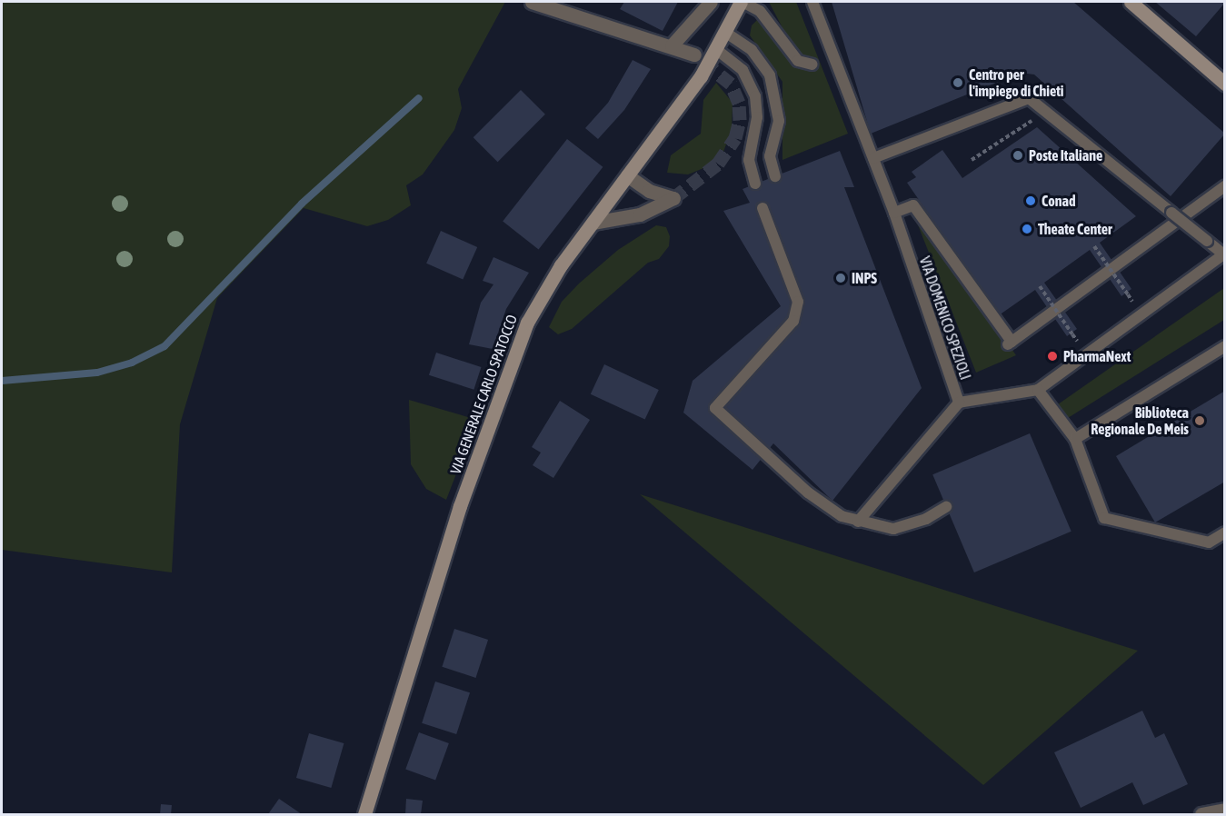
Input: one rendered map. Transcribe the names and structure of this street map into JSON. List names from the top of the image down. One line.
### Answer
{"streets":{"main road":["VIA GENERALE CARLO SPATOCCO"],"lane":["VIA DOMENICO SPEZIOLI"]},"places":["Centro per l'impiego di Chieti","Poste Italiane","Conad","Theate Center","INPS","PharmaNext","Biblioteca Regionale De Meis"]}
